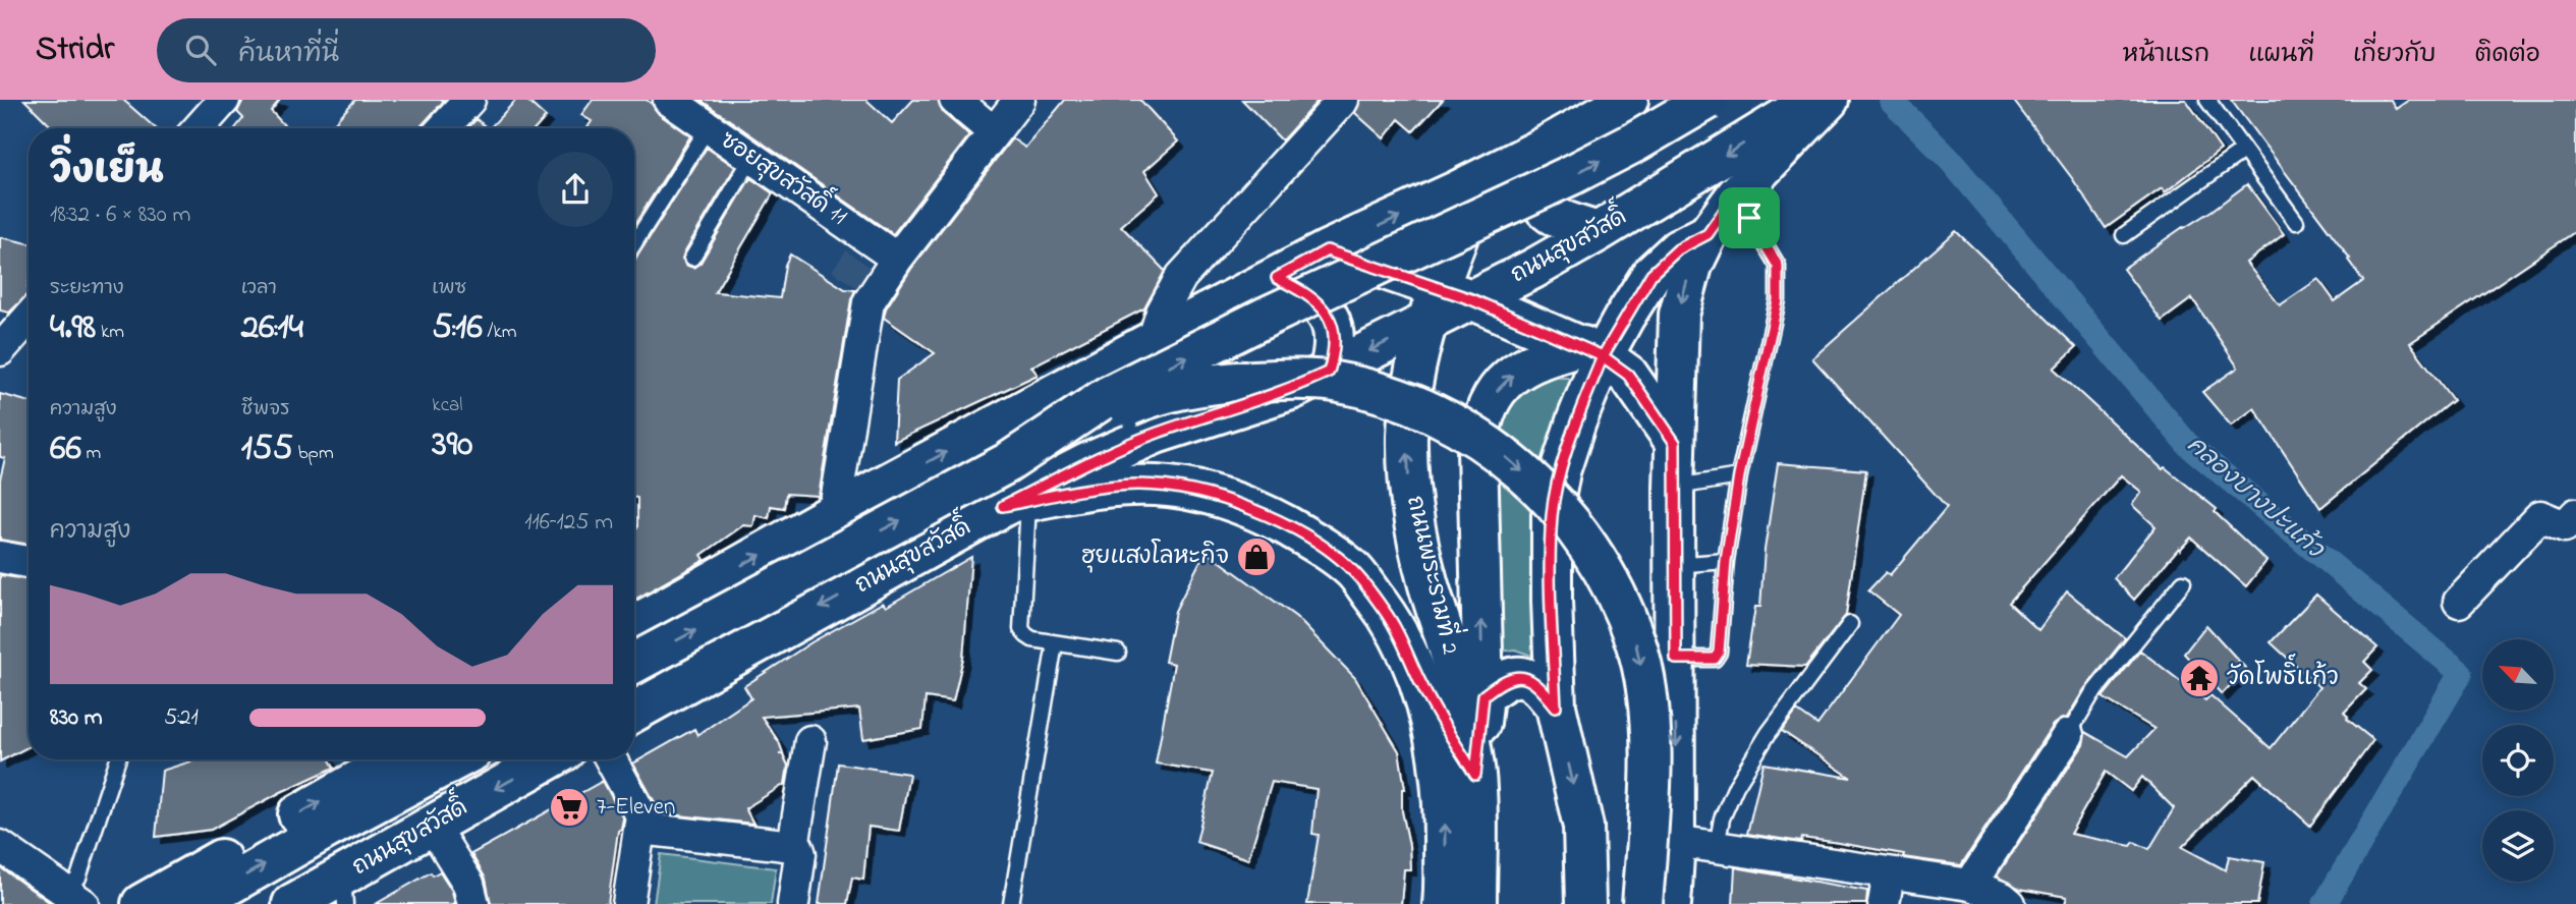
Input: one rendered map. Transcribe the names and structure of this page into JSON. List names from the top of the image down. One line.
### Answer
{"streets":{"main road":["ถนนสุขสวัสดิ์","ถนนพระรามที่ 2"],"street":["ซอยสุขสวัสดิ์ 11"]},"crossings":[["ถนนสุขสวัสดิ์","ถนนพระรามที่ 2"]],"water":["คลองบางปะแก้ว"],"places":{"shop":["ฮุยแสงโลหะกิจ"],"temple":["วัดโพธิ์แก้ว"],"supermarket":["7-Eleven"]},"north":"top left","page":{"header":"Stridr","search":"ค้นหาที่นี่","nav":["หน้าแรก","แผนที่","เกี่ยวกับ","ติดต่อ"],"heading":["วิ่งเย็น","18:32 · 6 × 830 m"],"stats":[["ระยะทาง","4.98 km"],["เวลา","26:14"],["เพซ","5:16 /km"],["ความสูง","66 m"],["ชีพจร","155 bpm"],["kcal","390"]],"chart":["ความสูง","116–125 m"],"list":[{"name":"830 m","note":"5:21"}]}}
